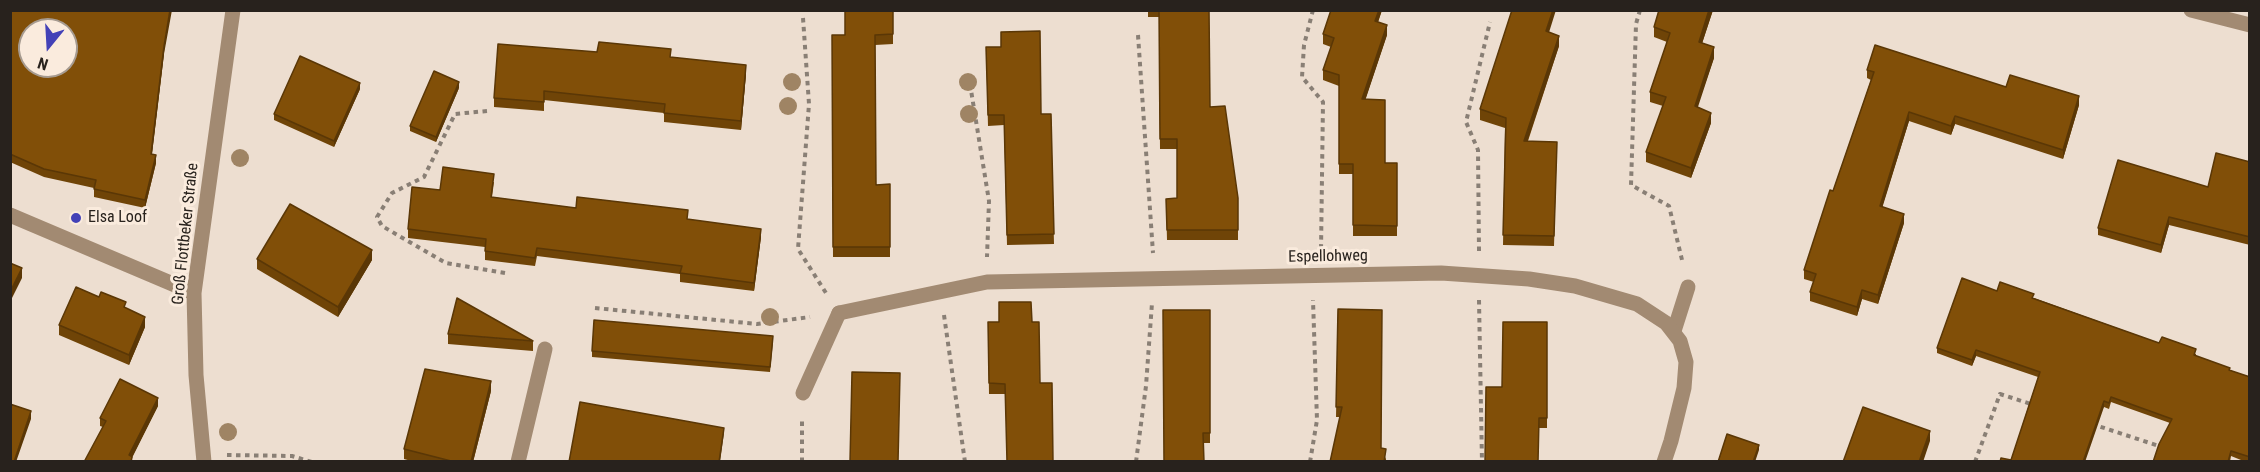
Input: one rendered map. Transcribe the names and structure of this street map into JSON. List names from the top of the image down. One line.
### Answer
{"streets":{"street":["Groß Flottbeker Straße","Espellohweg"]},"places":["Elsa Loof"],"north":"bottom"}
